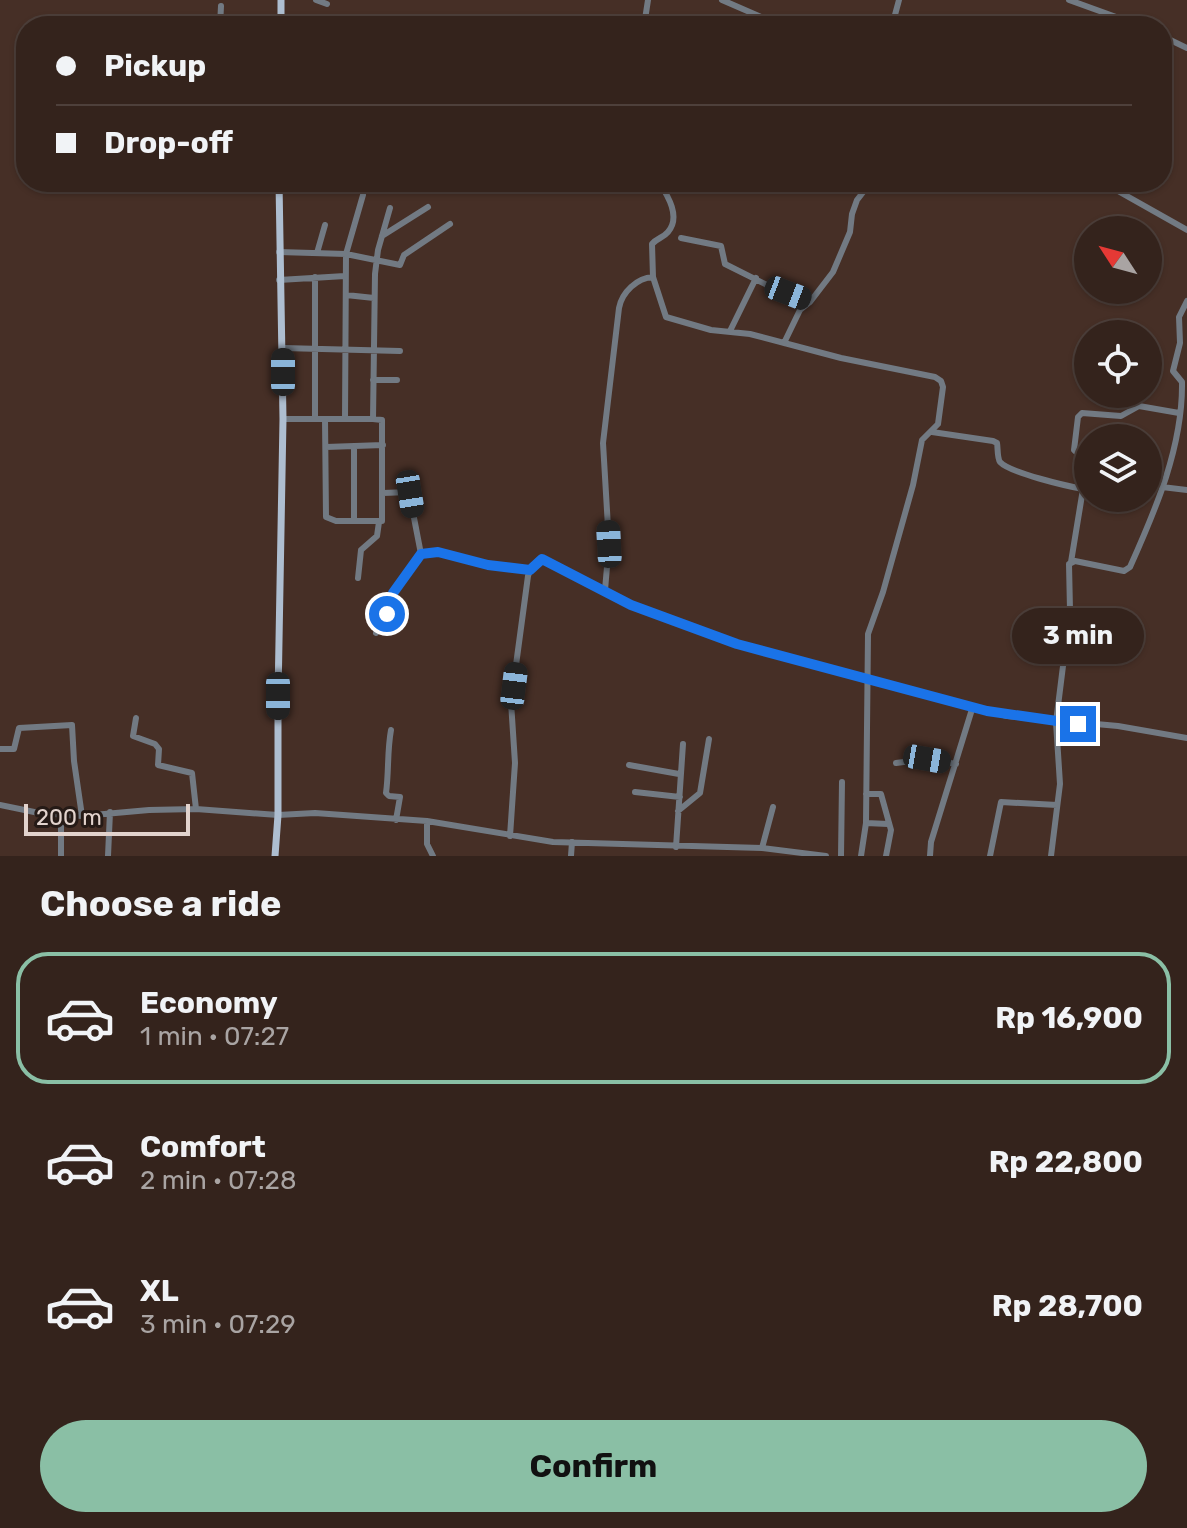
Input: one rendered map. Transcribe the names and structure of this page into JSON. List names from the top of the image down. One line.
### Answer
{"scale_bar":"200 m","north":"top left","page":{"banner":["Pickup","Drop-off"],"bubble":"3 min","scale":"200 m","heading":"Choose a ride","list":[{"name":"Economy","note":"1 min · 07:27","value":"Rp 16,900"},{"name":"Comfort","note":"2 min · 07:28","value":"Rp 22,800"},{"name":"XL","note":"3 min · 07:29","value":"Rp 28,700"}],"buttons":"Confirm"}}
